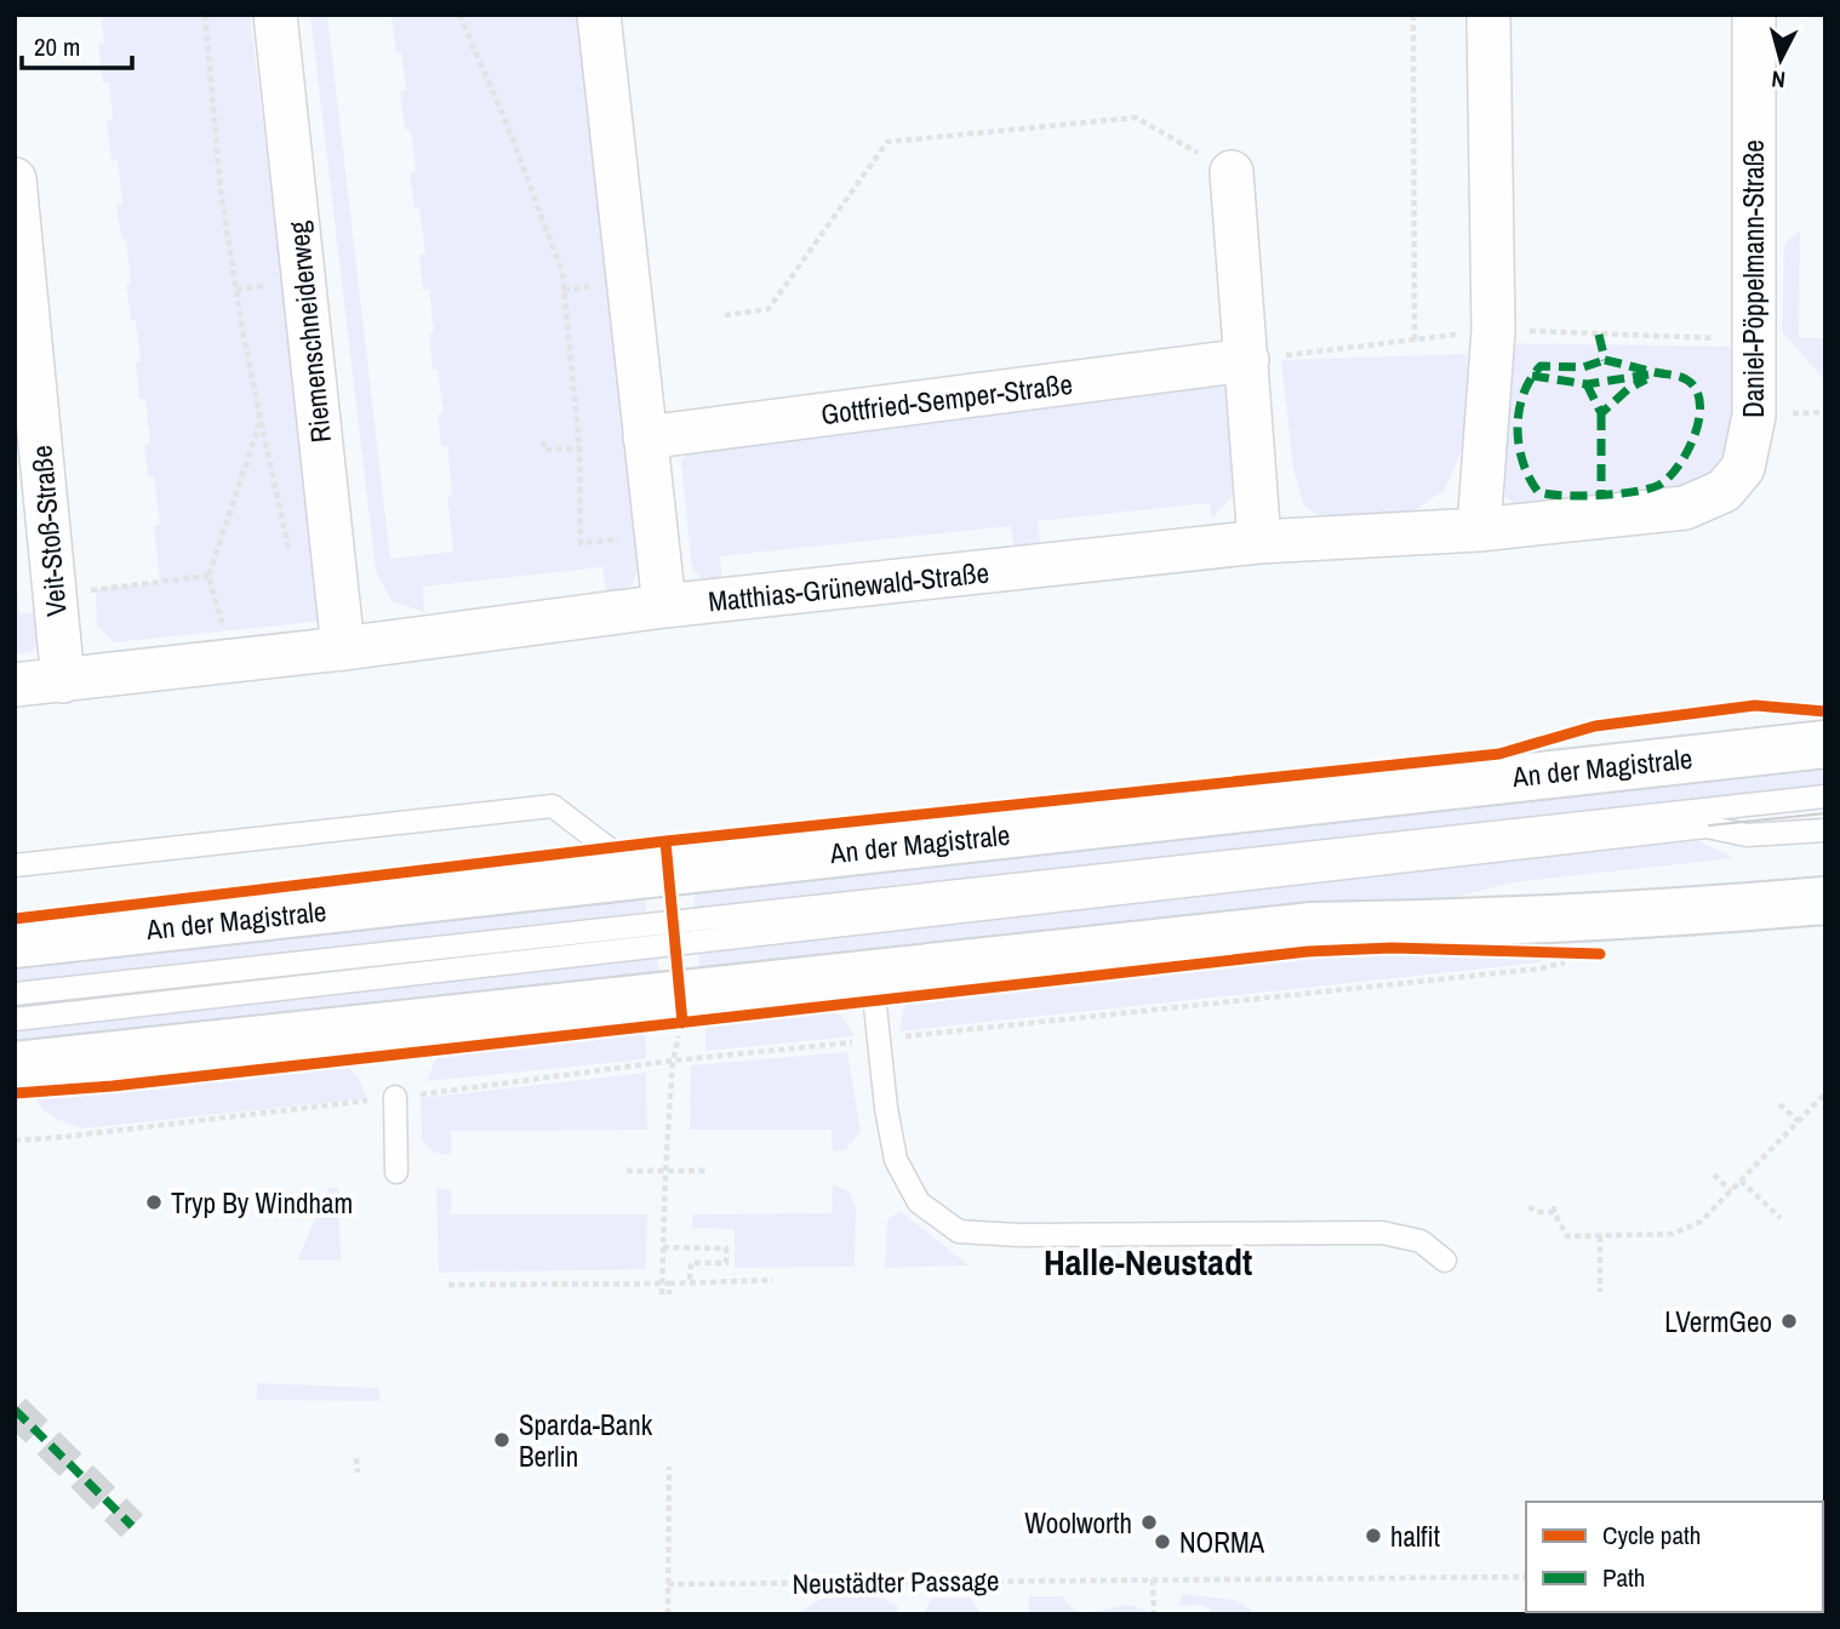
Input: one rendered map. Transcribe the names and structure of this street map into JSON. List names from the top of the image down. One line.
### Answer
{"streets":{"main road":["An der Magistrale"],"street":["Daniel-Pöppelmann-Straße","Riemenschneiderweg","Gottfried-Semper-Straße","Veit-Stoß-Straße","Matthias-Grünewald-Straße"],"path":["Neustädter Passage"]},"crossings":[["Daniel-Pöppelmann-Straße","Matthias-Grünewald-Straße"],["Riemenschneiderweg","Matthias-Grünewald-Straße"],["Veit-Stoß-Straße","Matthias-Grünewald-Straße"]],"districts":["Halle-Neustadt"],"places":["Tryp By Windham","LVermGeo","Sparda-Bank Berlin","Woolworth","halfit","NORMA"],"legend":["Cycle path","Path"],"scale_bar":"20 m","north":"bottom"}
